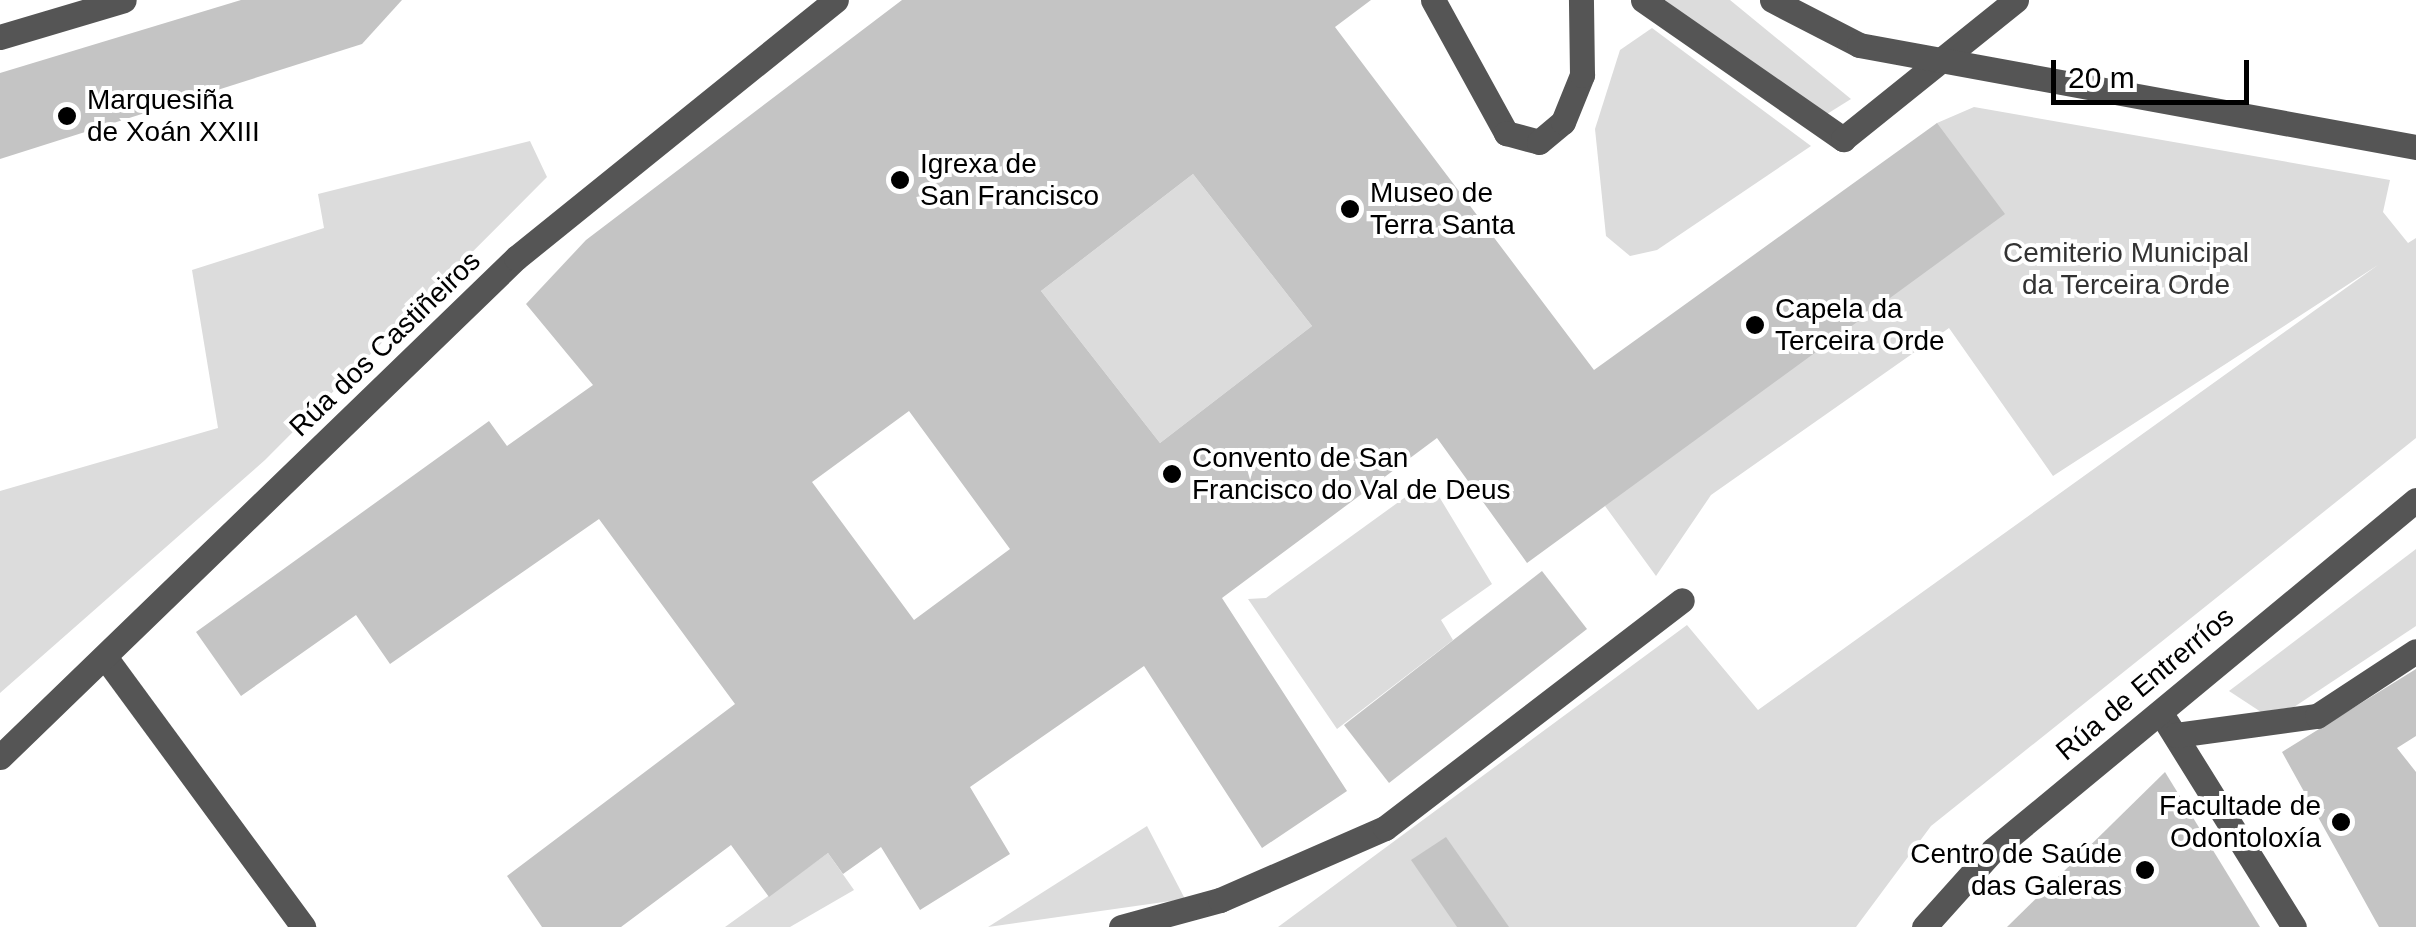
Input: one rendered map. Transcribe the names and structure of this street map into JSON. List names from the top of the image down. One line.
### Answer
{"streets":{"street":["Rúa dos Castiñeiros","Rúa de Entrerríos"]},"parks":["Cemiterio Municipal da Terceira Orde"],"places":["Marquesiña de Xoán XXIII","Igrexa de San Francisco","Museo de Terra Santa","Capela da Terceira Orde","Convento de San Francisco do Val de Deus","Facultade de Odontoloxía","Centro de Saúde das Galeras"],"scale_bar":"20 m"}
